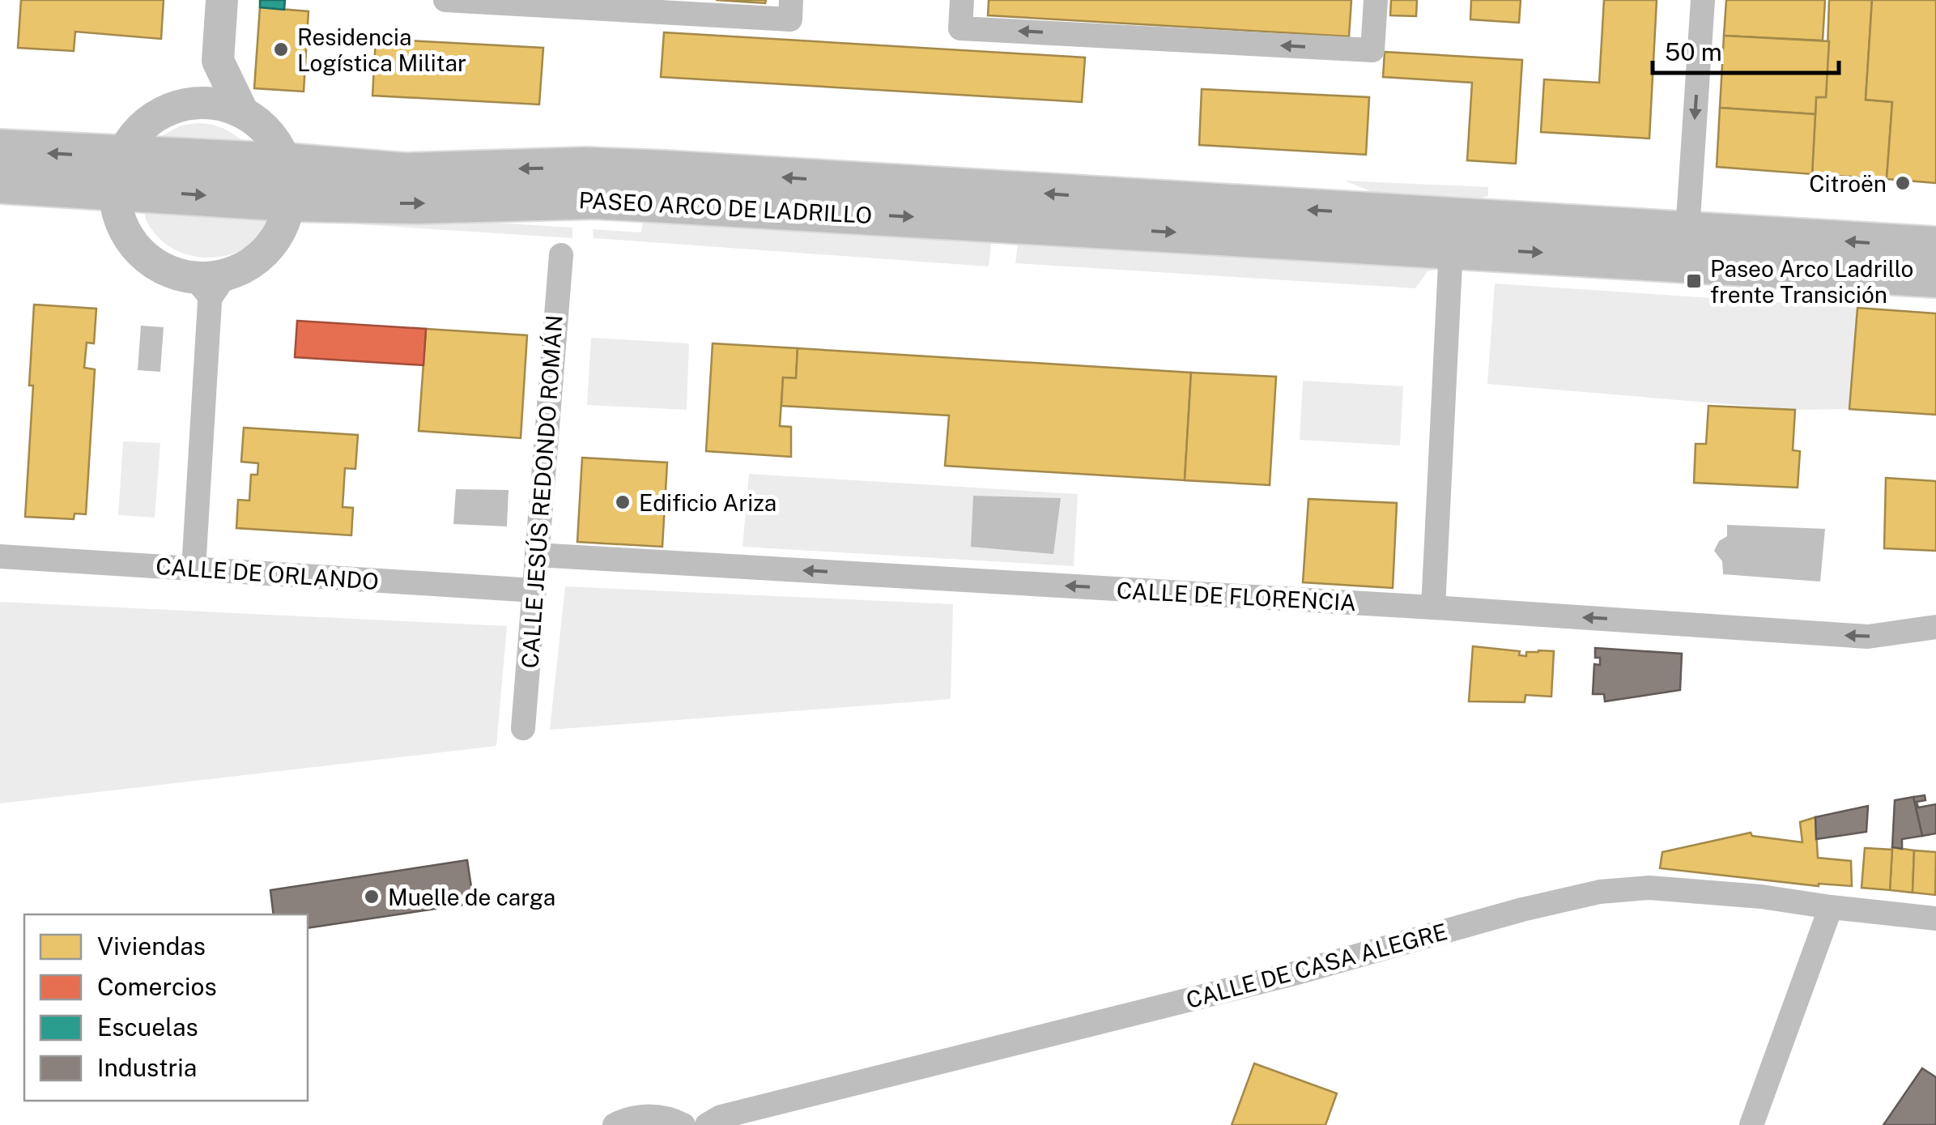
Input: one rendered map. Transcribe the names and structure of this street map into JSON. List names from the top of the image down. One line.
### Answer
{"streets":{"main road":["PASEO ARCO DE LADRILLO"],"street":["CALLE JESÚS REDONDO ROMÁN","CALLE DE ORLANDO","CALLE DE FLORENCIA","CALLE DE CASA ALEGRE"]},"crossings":[["CALLE JESÚS REDONDO ROMÁN","CALLE DE ORLANDO"],["CALLE JESÚS REDONDO ROMÁN","CALLE DE FLORENCIA"]],"one_way":["CALLE DE FLORENCIA"],"places":{"other":["Residencia Logística Militar","Citroën","Edificio Ariza","Muelle de carga"],"transit":["Paseo Arco Ladrillo frente Transición"]},"legend":["Viviendas","Comercios","Escuelas","Industria"],"scale_bar":"50 m"}
